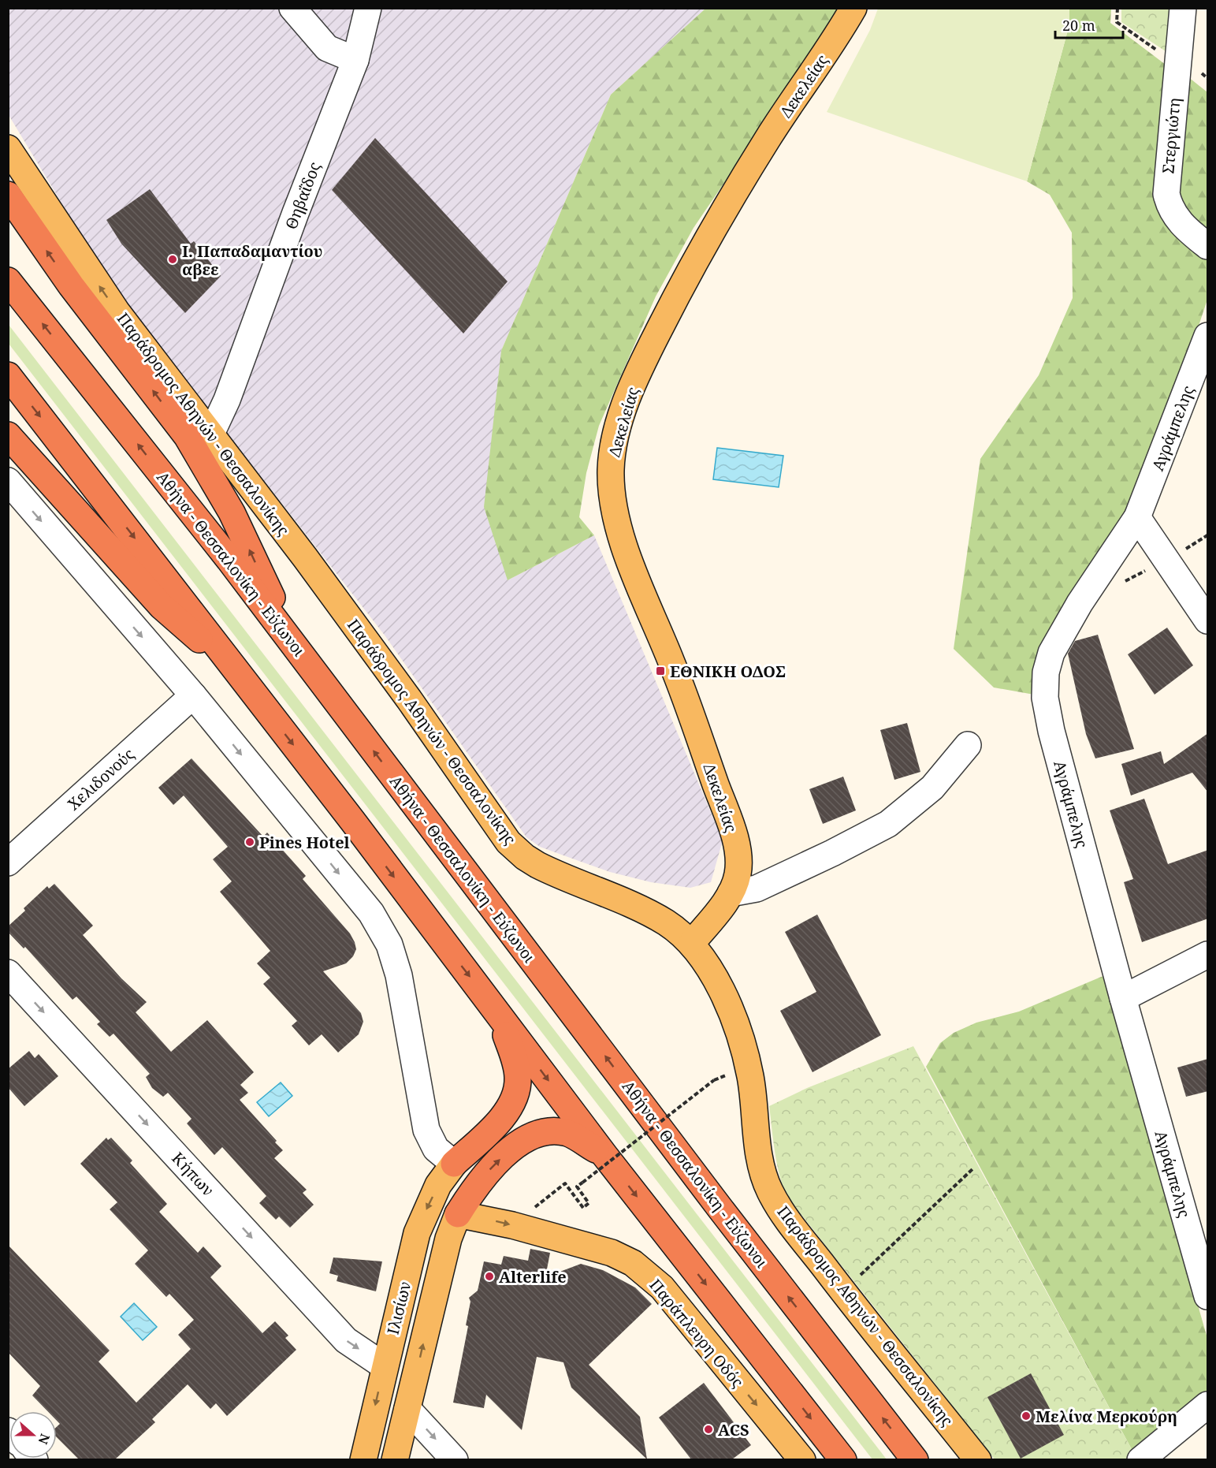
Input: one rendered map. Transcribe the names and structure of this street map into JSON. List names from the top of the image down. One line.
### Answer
{"streets":{"highway":["Αθήνα - Θεσσαλονίκη - Εύζωνοι"],"main road":["Δεκελείας","Παράδρομος Αθηνών - Θεσσαλονίκης","Ιλισίων","Παράπλευρη Οδός"],"street":["Στεργιώτη","Θηβαΐδος","Αγράμπελης","Χελιδονούς","Κήπων"]},"crossings":[["Δεκελείας","Παράδρομος Αθηνών - Θεσσαλονίκης"],["Θηβαΐδος","Παράδρομος Αθηνών - Θεσσαλονίκης"],["Κήπων","Ιλισίων"],["Ιλισίων","Παράπλευρη Οδός"]],"one_way":["Κήπων","Παράπλευρη Οδός"],"places":{"other":["Ι. Παπαδαμαντίου αβεε","Pines Hotel","Alterlife","Μελίνα Μερκούρη","ACS"],"transit":["ΕΘΝΙΚΗ ΟΔΟΣ"]},"scale_bar":"20 m","north":"right"}
